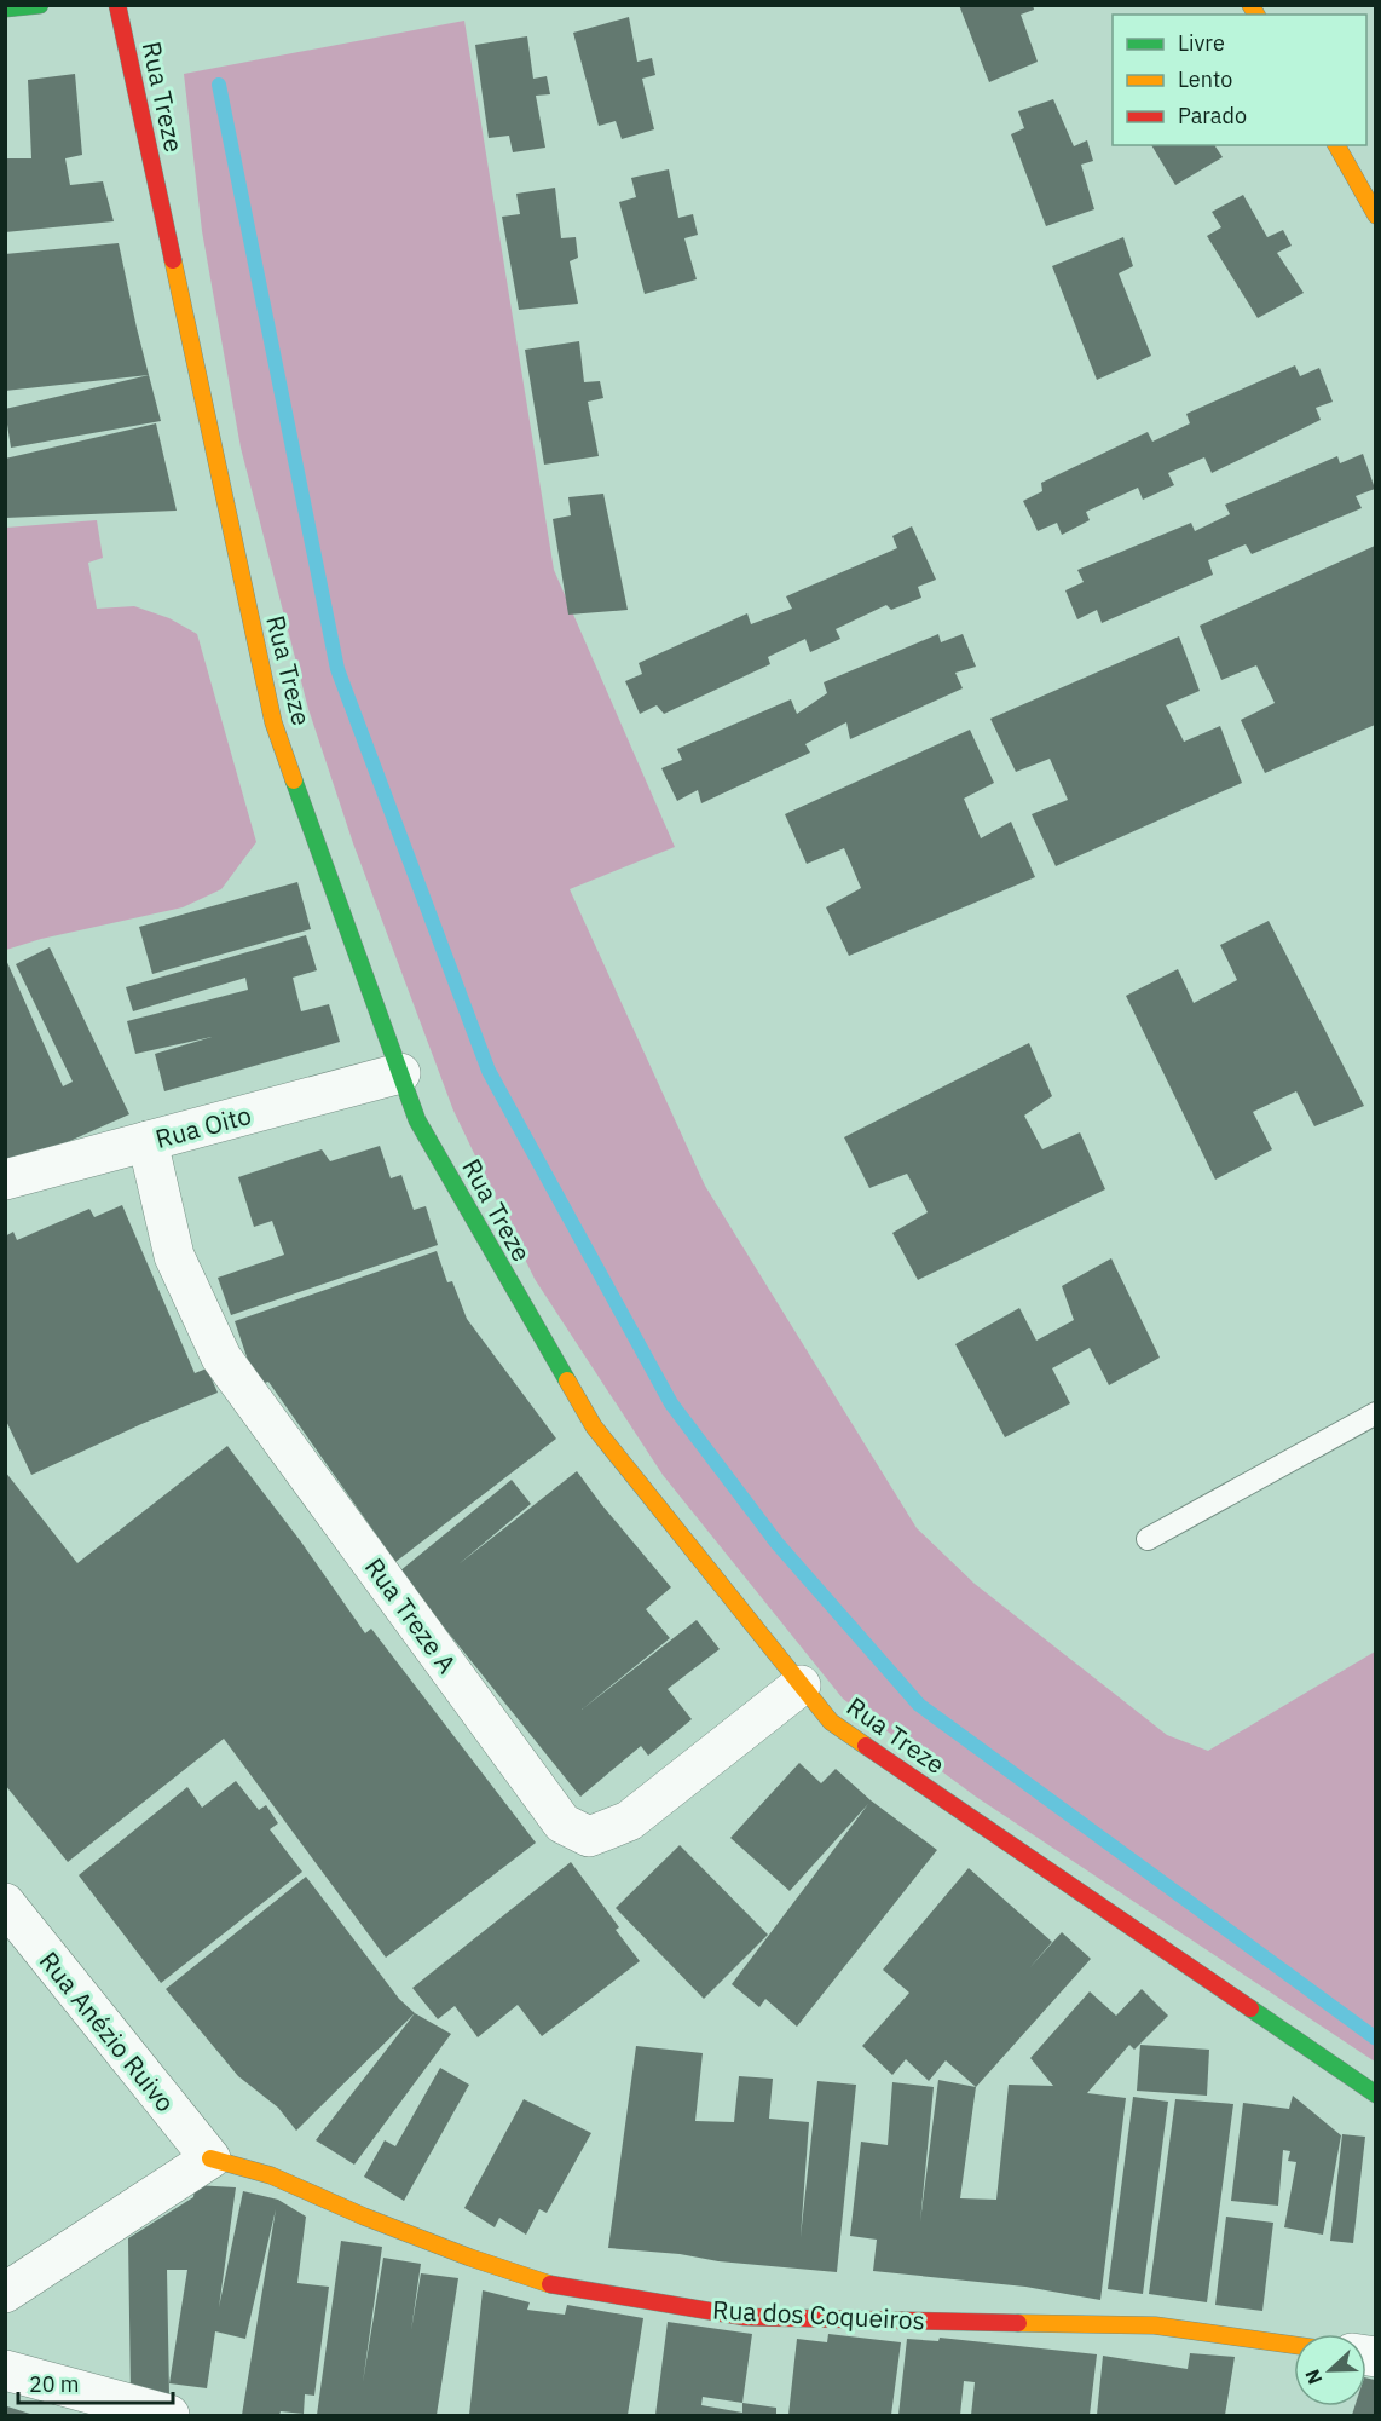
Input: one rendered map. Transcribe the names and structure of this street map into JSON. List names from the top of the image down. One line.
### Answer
{"streets":{"street":["Rua Treze","Rua Oito","Rua Treze A","Rua Anézio Ruivo","Rua dos Coqueiros"]},"crossings":[["Rua Treze","Rua Oito"],["Rua Treze","Rua Treze A"],["Rua Oito","Rua Treze A"],["Rua Anézio Ruivo","Rua dos Coqueiros"]],"legend":["Livre","Lento","Parado"],"scale_bar":"20 m","north":"left"}
